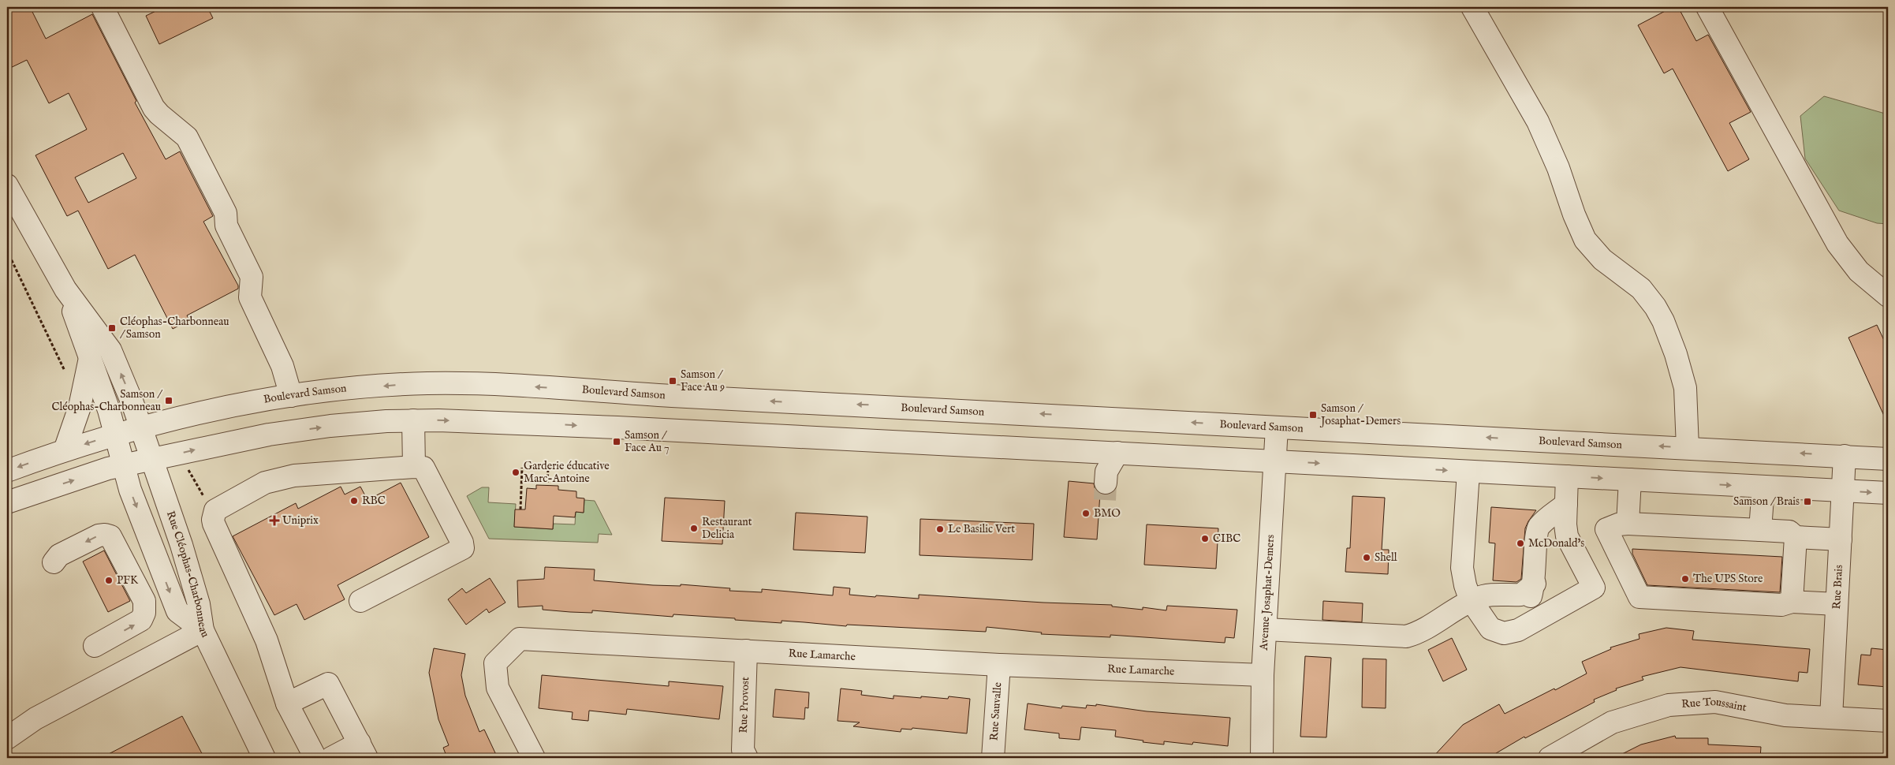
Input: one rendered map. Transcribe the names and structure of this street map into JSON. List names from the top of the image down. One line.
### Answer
{"streets":{"street":["Boulevard Samson","Rue Cléophas-Charbonneau","Rue Brais","Avenue Josaphat-Demers","Rue Lamarche","Rue Provost","Rue Toussaint","Rue Sauvalle"]},"crossings":[["Boulevard Samson","Rue Cléophas-Charbonneau"],["Boulevard Samson","Rue Brais"],["Boulevard Samson","Avenue Josaphat-Demers"],["Rue Brais","Rue Toussaint"],["Avenue Josaphat-Demers","Rue Lamarche"],["Rue Lamarche","Rue Provost"],["Rue Lamarche","Rue Sauvalle"]],"places":{"transit":["Cléophas-Charbonneau / Samson","Samson / Face Au 9","Samson / Cléophas-Charbonneau","Samson / Josaphat-Demers","Samson / Face Au 7","Samson / Brais"],"other":["Garderie éducative Marc-Antoine","RBC","BMO","Restaurant Delicia","Le Basilic Vert","CIBC","McDonald's","Shell","The UPS Store","PFK"],"health":["Uniprix"]}}
